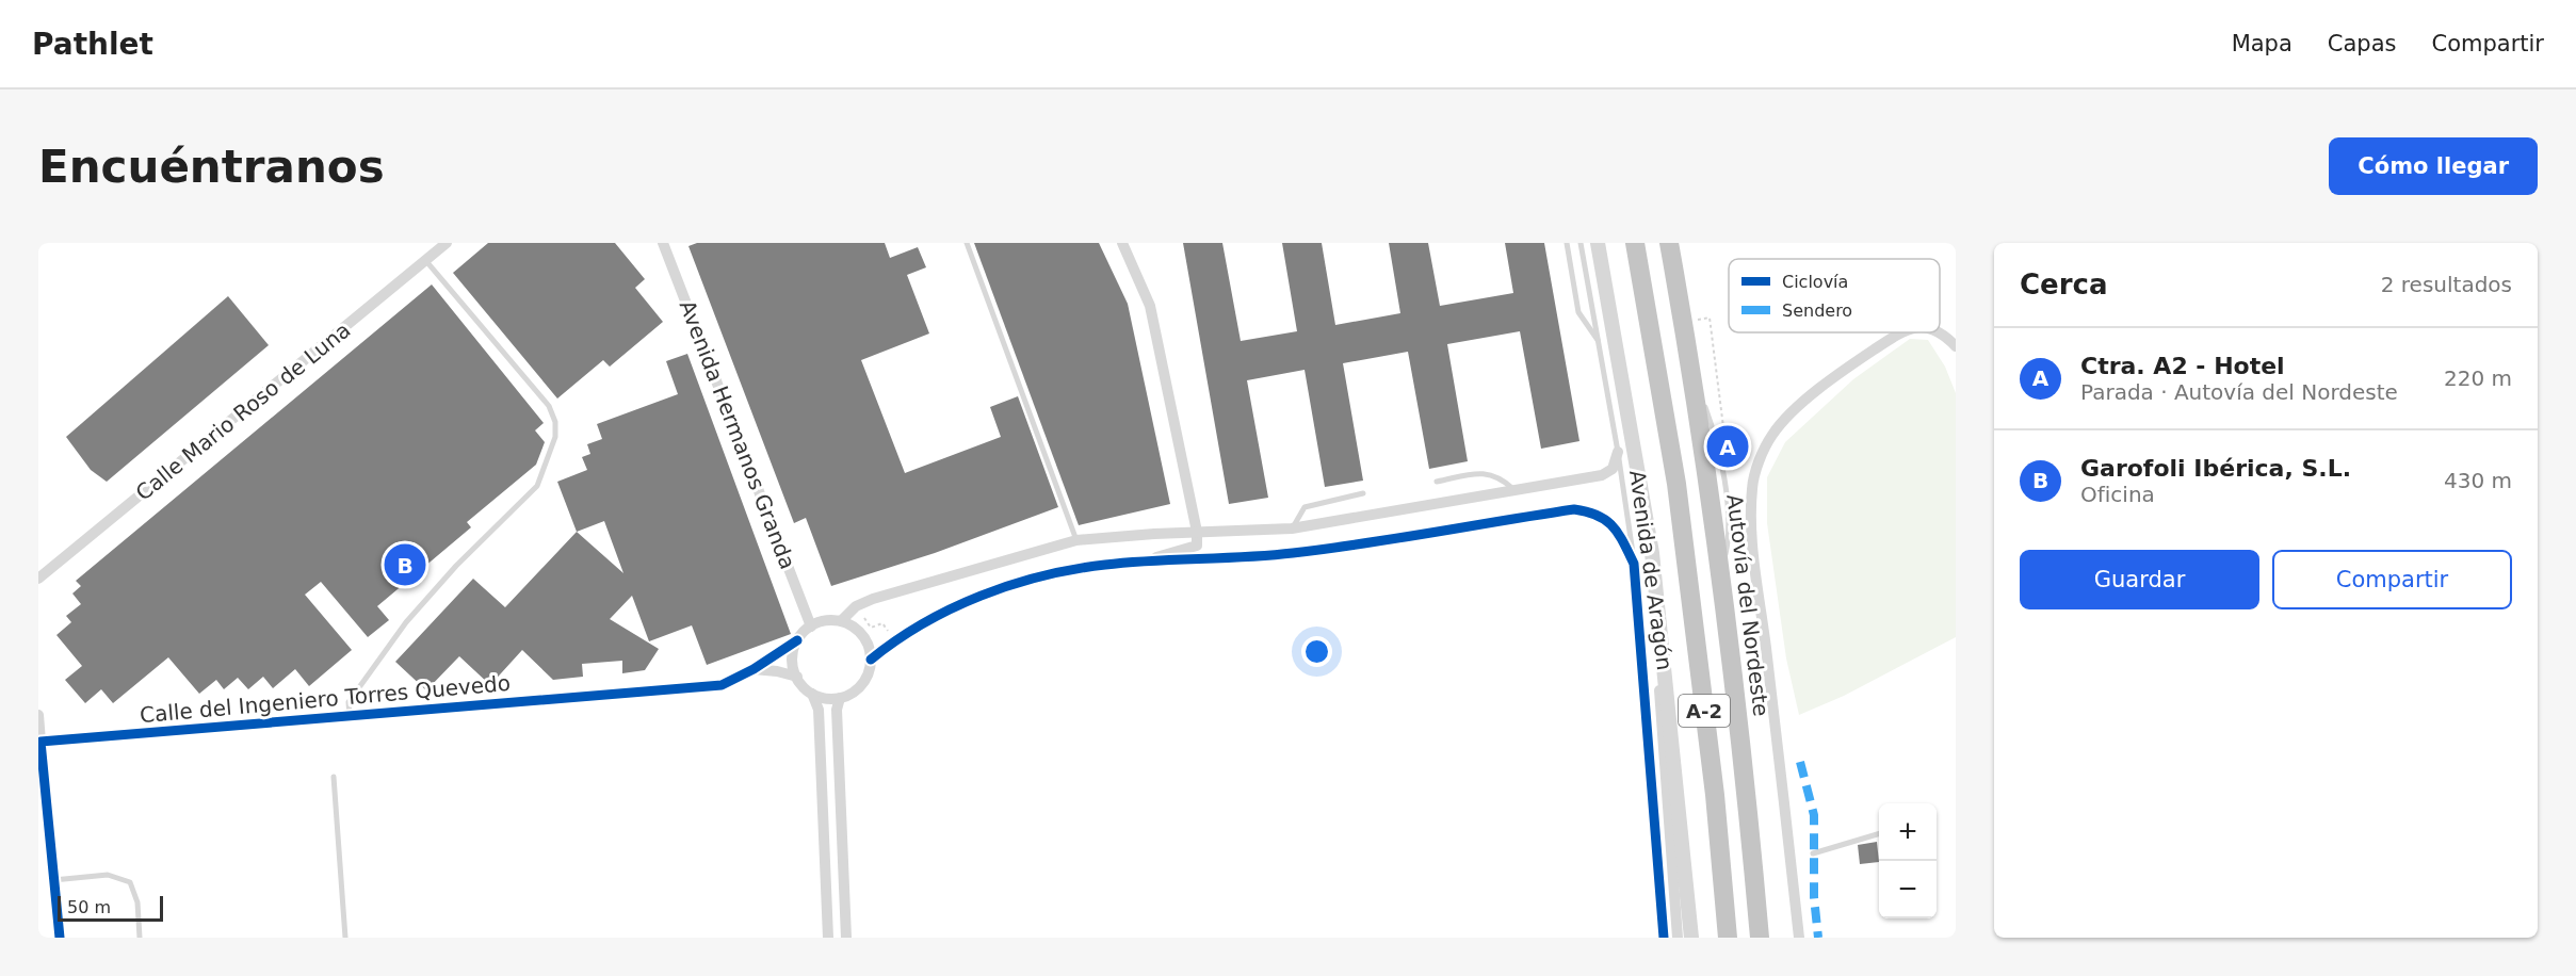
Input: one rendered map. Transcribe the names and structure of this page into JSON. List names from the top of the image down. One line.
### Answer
{"streets":{"highway":["Autovía del Nordeste","A-2"],"street":["Calle Mario Roso de Luna","Avenida Hermanos Granda","Avenida de Aragón","Calle del Ingeniero Torres Quevedo"]},"crossings":[["Avenida Hermanos Granda","Calle del Ingeniero Torres Quevedo"]],"legend":["Ciclovía","Sendero"],"scale_bar":"50 m","page":{"header":"Pathlet","nav":["Mapa","Capas","Compartir"],"buttons":["Cómo llegar",["Guardar","Compartir"]],"title":"Encuéntranos","heading":["Cerca","2 resultados"],"list":[{"mark":"A","name":"Ctra. A2 - Hotel","note":"Parada · Autovía del Nordeste","value":"220 m"},{"mark":"B","name":"Garofoli Ibérica, S.L.","note":"Oficina","value":"430 m"}],"pins":["A","B"],"map_buttons":["+","−"],"scale":"50 m"}}
